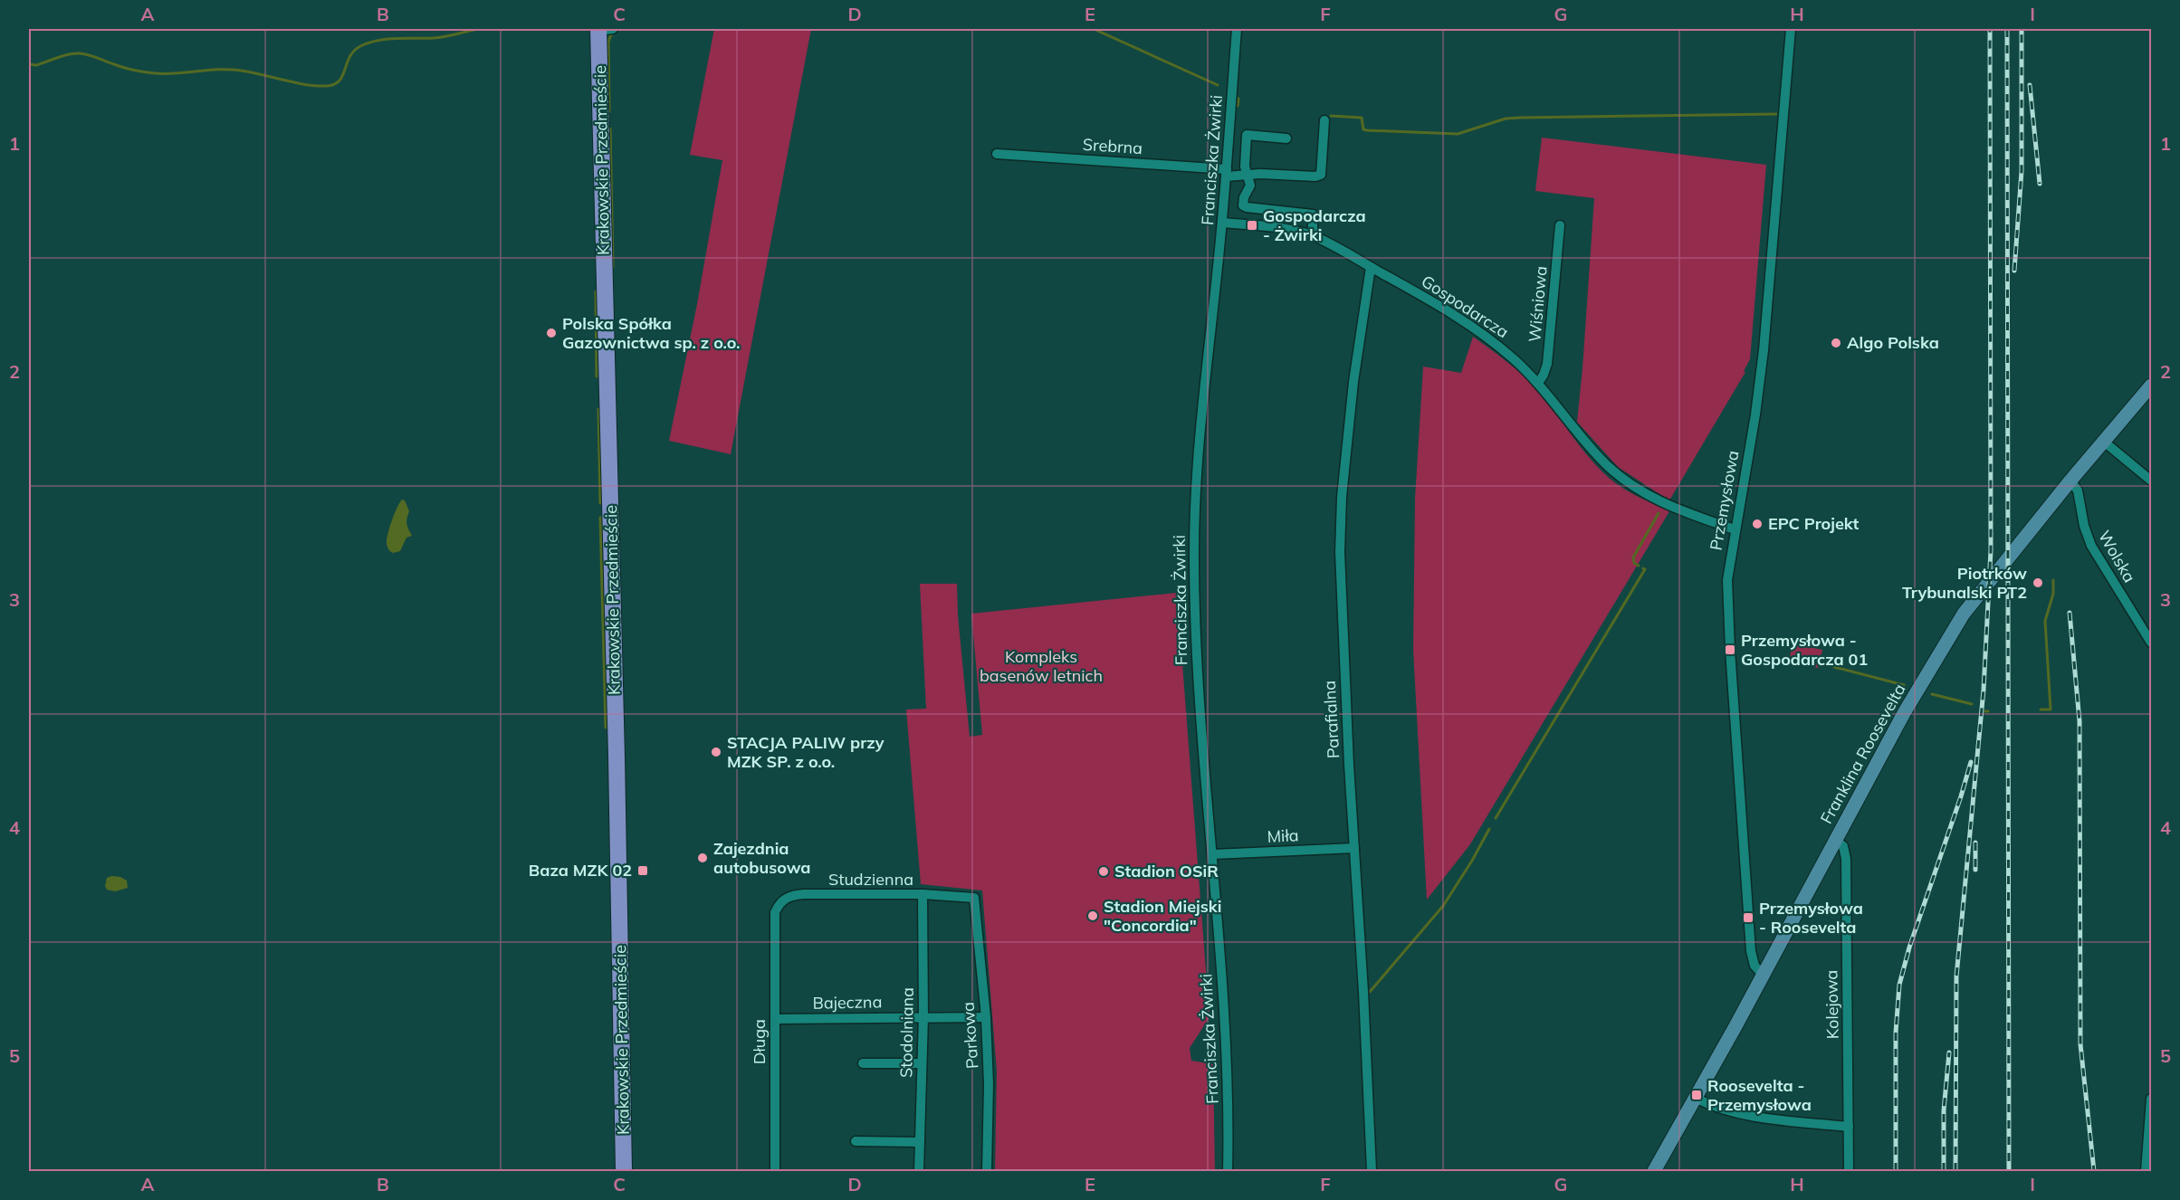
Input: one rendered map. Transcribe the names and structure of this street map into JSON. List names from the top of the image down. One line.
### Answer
{"streets":{"main road":["Krakowskie Przedmieście"],"street":["Srebrna","Franciszka Żwirki","Wiśniowa","Gospodarcza","Przemysłowa","Wolska","Parafialna","Franklina Roosevelta","Miła","Studzienna","Bajeczna","Kolejowa","Stodolniana","Parkowa","Długa"]},"crossings":[["Srebrna","Franciszka Żwirki"],["Franciszka Żwirki","Gospodarcza"],["Franciszka Żwirki","Miła"],["Wiśniowa","Gospodarcza"],["Gospodarcza","Przemysłowa"],["Gospodarcza","Parafialna"],["Przemysłowa","Franklina Roosevelta"],["Wolska","Franklina Roosevelta"],["Parafialna","Miła"],["Franklina Roosevelta","Kolejowa"],["Studzienna","Stodolniana"],["Studzienna","Parkowa"],["Studzienna","Długa"],["Bajeczna","Stodolniana"],["Bajeczna","Parkowa"],["Bajeczna","Długa"]],"parks":["Kompleks basenów letnich"],"places":{"transit":["Gospodarcza - Żwirki","Przemysłowa - Gospodarcza 01","Baza MZK 02","Przemysłowa - Roosevelta","Roosevelta - Przemysłowa"],"other":["Polska Spółka Gazownictwa sp. z o.o.","Algo Polska","EPC Projekt","Piotrków Trybunalski PT2","STACJA PALIW przy MZK SP. z o.o.","Zajezdnia autobusowa","Stadion OSiR","Stadion Miejski \"Concordia\""]},"grid":{"columns":["A","B","C","D","E","F","G","H","I"],"rows":["1","2","3","4","5"]}}
